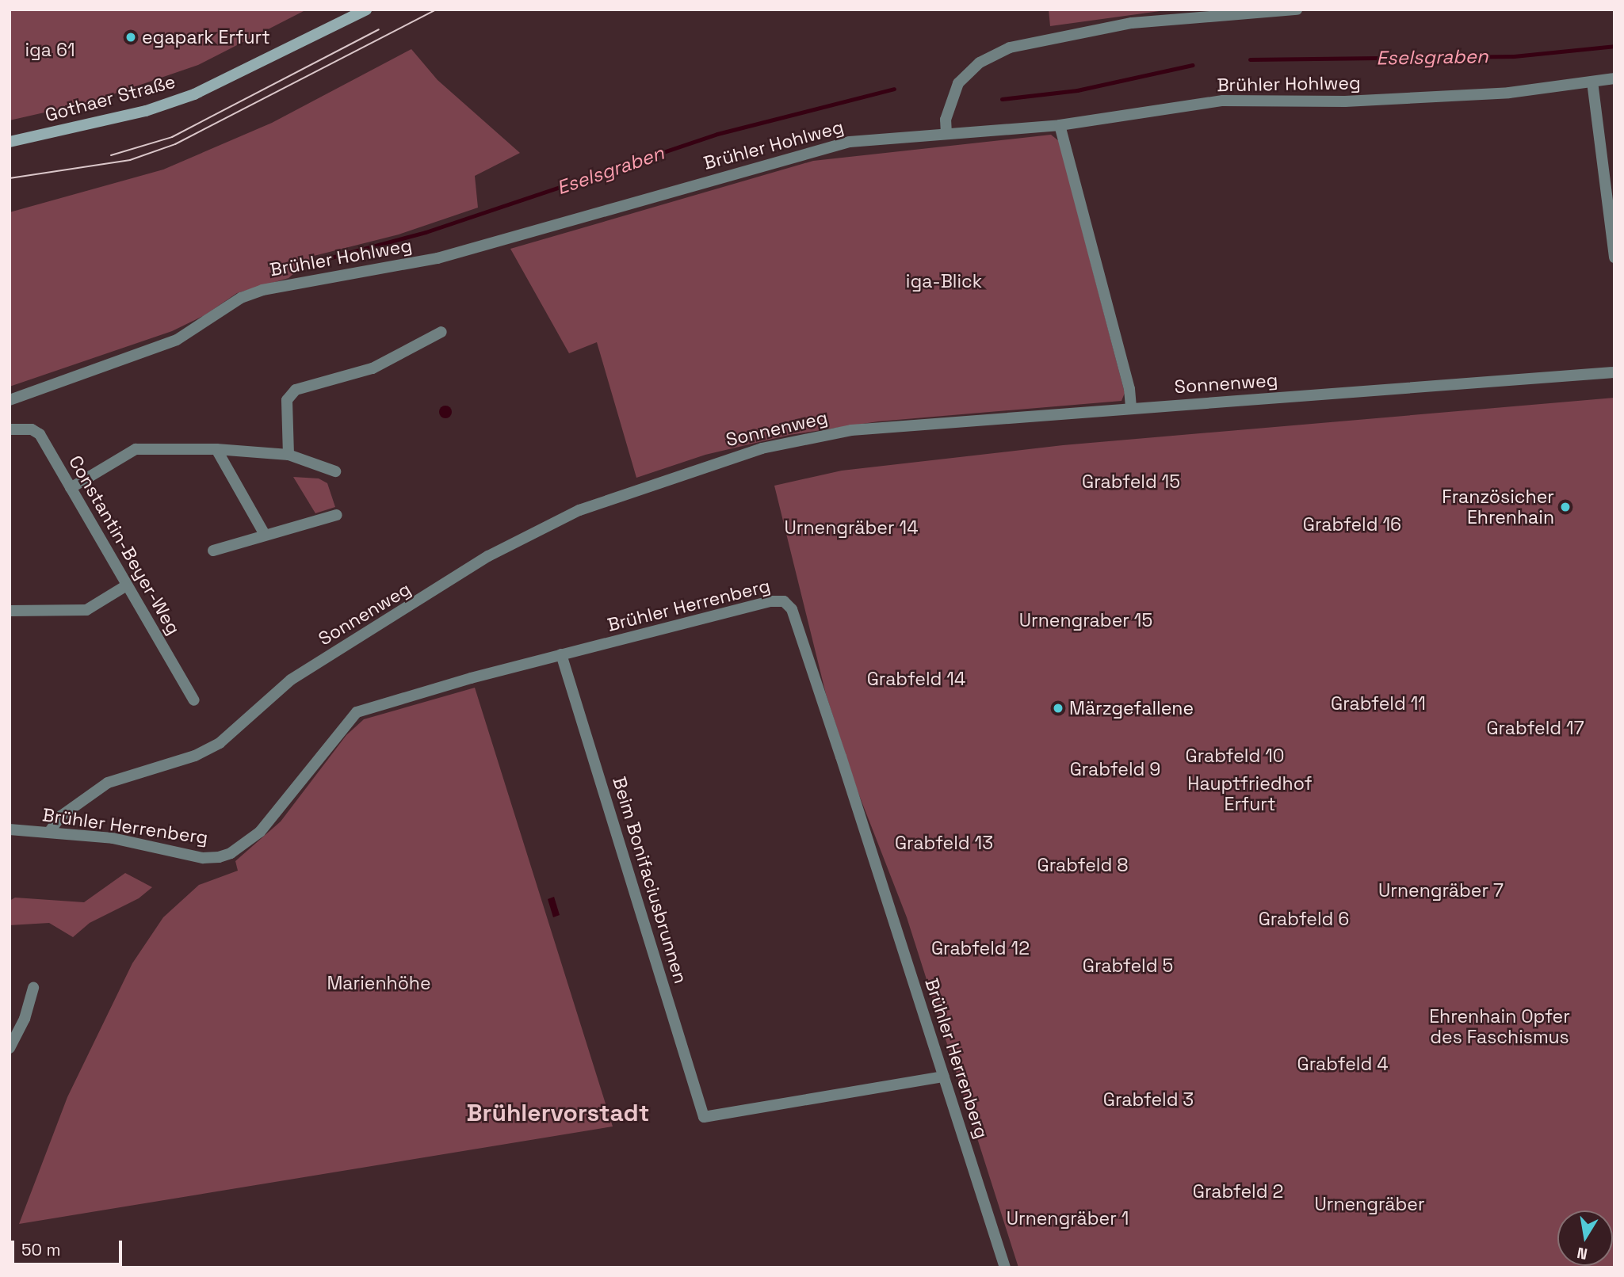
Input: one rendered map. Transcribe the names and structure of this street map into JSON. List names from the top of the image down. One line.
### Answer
{"streets":{"main road":["Gothaer Straße"],"street":["Brühler Hohlweg","Sonnenweg","Constantin-Beyer-Weg","Brühler Herrenberg","Beim Bonifaciusbrunnen"]},"crossings":[["Sonnenweg","Brühler Herrenberg"],["Brühler Herrenberg","Beim Bonifaciusbrunnen"]],"districts":["Brühlervorstadt"],"water":["Eselsgraben"],"parks":["iga 61","iga-Blick","Grabfeld 15","Grabfeld 16","Urnengräber 14","Urnengraber 15","Grabfeld 14","Grabfeld 11","Grabfeld 17","Grabfeld 10","Grabfeld 9","Hauptfriedhof Erfurt","Grabfeld 13","Grabfeld 8","Urnengräber 7","Grabfeld 6","Grabfeld 12","Grabfeld 5","Marienhöhe","Ehrenhain Opfer des Faschismus","Grabfeld 4","Grabfeld 3","Grabfeld 2","Urnengräber","Urnengräber 1"],"places":["egapark Erfurt","Französicher Ehrenhain","Märzgefallene"],"scale_bar":"50 m","north":"bottom"}
